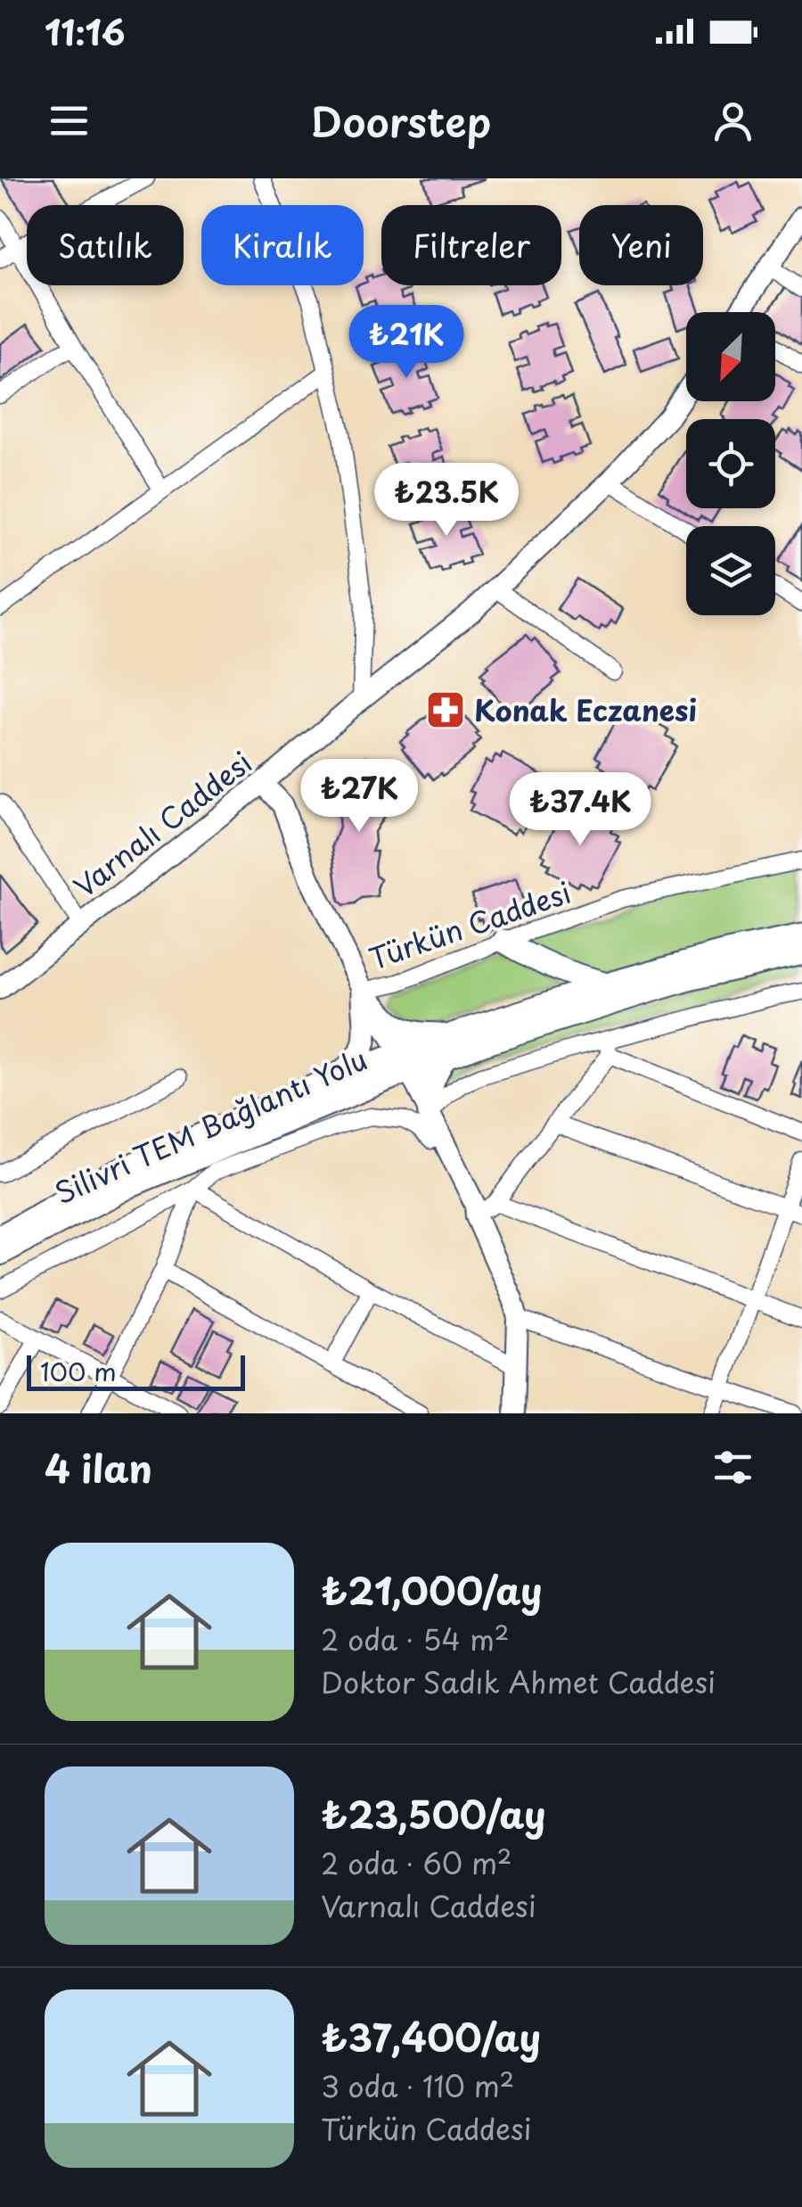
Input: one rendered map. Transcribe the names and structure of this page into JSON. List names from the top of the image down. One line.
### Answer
{"streets":{"highway":["Silivri TEM Bağlantı Yolu"],"main road":["Varnalı Caddesi"],"street":["Türkün Caddesi"]},"places":{"pharmacy":["Konak Eczanesi"]},"scale_bar":"100 m","north":"bottom left","page":{"status":"11:16","header":"Doorstep","chip":["Satılık","Kiralık","Filtreler","Yeni"],"price":["₺21K","₺23.5K","₺27K","₺37.4K"],"scale":"100 m","heading":"4 ilan","list":[{"name":"₺21,000/ay","note":"2 oda · 54 m² · Doktor Sadık Ahmet Caddesi"},{"name":"₺23,500/ay","note":"2 oda · 60 m² · Varnalı Caddesi"},{"name":"₺37,400/ay","note":"3 oda · 110 m² · Türkün Caddesi"}]}}
